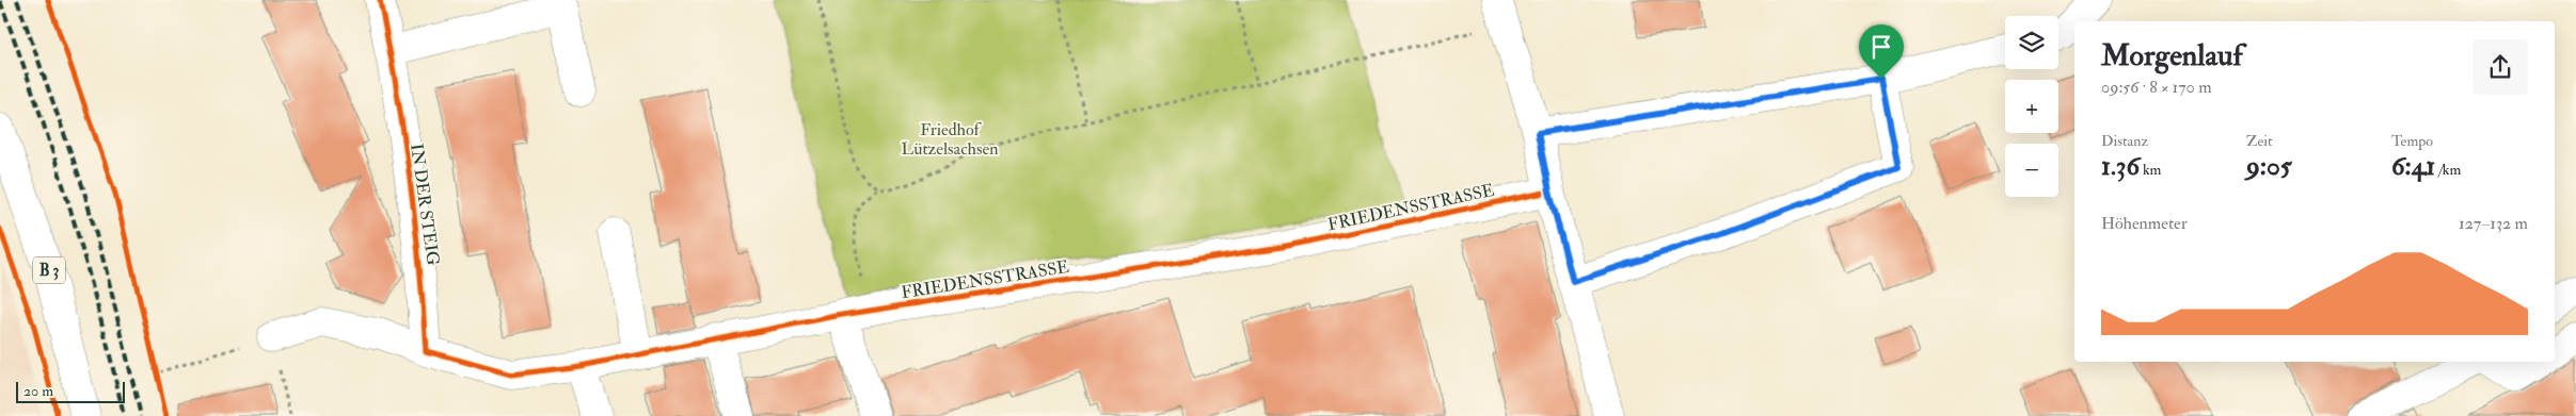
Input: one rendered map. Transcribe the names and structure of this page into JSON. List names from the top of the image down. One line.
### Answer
{"streets":{"street":["IN DER STEIG","FRIEDENSSTRASSE","B 3"]},"crossings":[["IN DER STEIG","FRIEDENSSTRASSE"]],"parks":["Friedhof Lützelsachsen"],"scale_bar":"20 m","page":{"map_buttons":["+","−"],"heading":["Morgenlauf","09:56 · 8 × 170 m"],"stats":[["Distanz","1.36 km"],["Zeit","9:05"],["Tempo","6:41 /km"]],"chart":["Höhenmeter","127–132 m"],"scale":"20 m"}}
